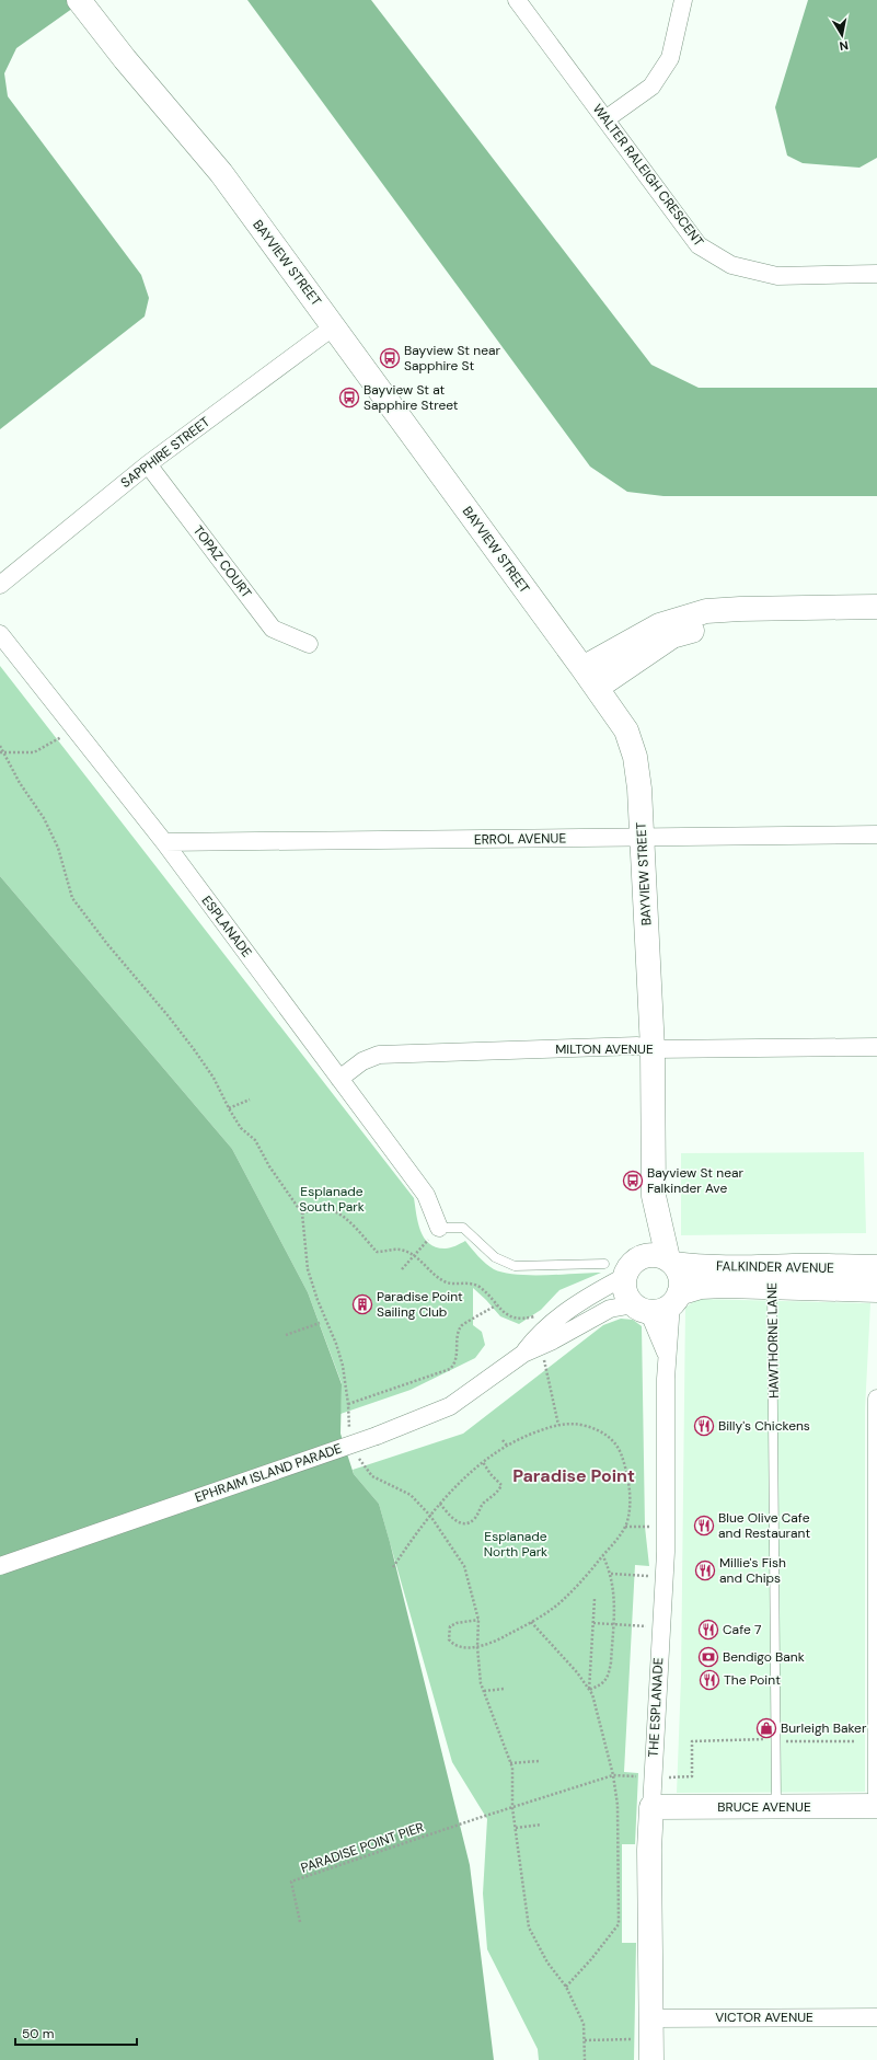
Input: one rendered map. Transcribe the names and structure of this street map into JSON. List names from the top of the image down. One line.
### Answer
{"streets":{"street":["WALTER RALEIGH CRESCENT","BAYVIEW STREET","SAPPHIRE STREET","TOPAZ COURT","ERROL AVENUE","ESPLANADE","MILTON AVENUE","FALKINDER AVENUE","EPHRAIM ISLAND PARADE","THE ESPLANADE","BRUCE AVENUE","VICTOR AVENUE"],"lane":["HAWTHORNE LANE"],"path":["PARADISE POINT PIER"]},"crossings":[["BAYVIEW STREET","SAPPHIRE STREET"],["BAYVIEW STREET","ERROL AVENUE"],["BAYVIEW STREET","MILTON AVENUE"],["BAYVIEW STREET","FALKINDER AVENUE"],["BAYVIEW STREET","EPHRAIM ISLAND PARADE"],["BAYVIEW STREET","THE ESPLANADE"],["SAPPHIRE STREET","TOPAZ COURT"],["ERROL AVENUE","ESPLANADE"],["ESPLANADE","MILTON AVENUE"],["FALKINDER AVENUE","HAWTHORNE LANE"],["FALKINDER AVENUE","EPHRAIM ISLAND PARADE"],["FALKINDER AVENUE","THE ESPLANADE"],["HAWTHORNE LANE","BRUCE AVENUE"],["EPHRAIM ISLAND PARADE","THE ESPLANADE"],["THE ESPLANADE","BRUCE AVENUE"],["THE ESPLANADE","VICTOR AVENUE"]],"districts":["Paradise Point"],"parks":["Esplanade South Park","Esplanade North Park"],"places":{"bus stop":["Bayview St near Sapphire St","Bayview St at Sapphire Street","Bayview St near Falkinder Ave"],"building":["Paradise Point Sailing Club"],"restaurant":["Billy's Chickens","Blue Olive Cafe and Restaurant","Millie's Fish and Chips","Cafe 7","The Point"],"bank":["Bendigo Bank"],"shop":["Burleigh Baker"]},"scale_bar":"50 m","north":"bottom"}
